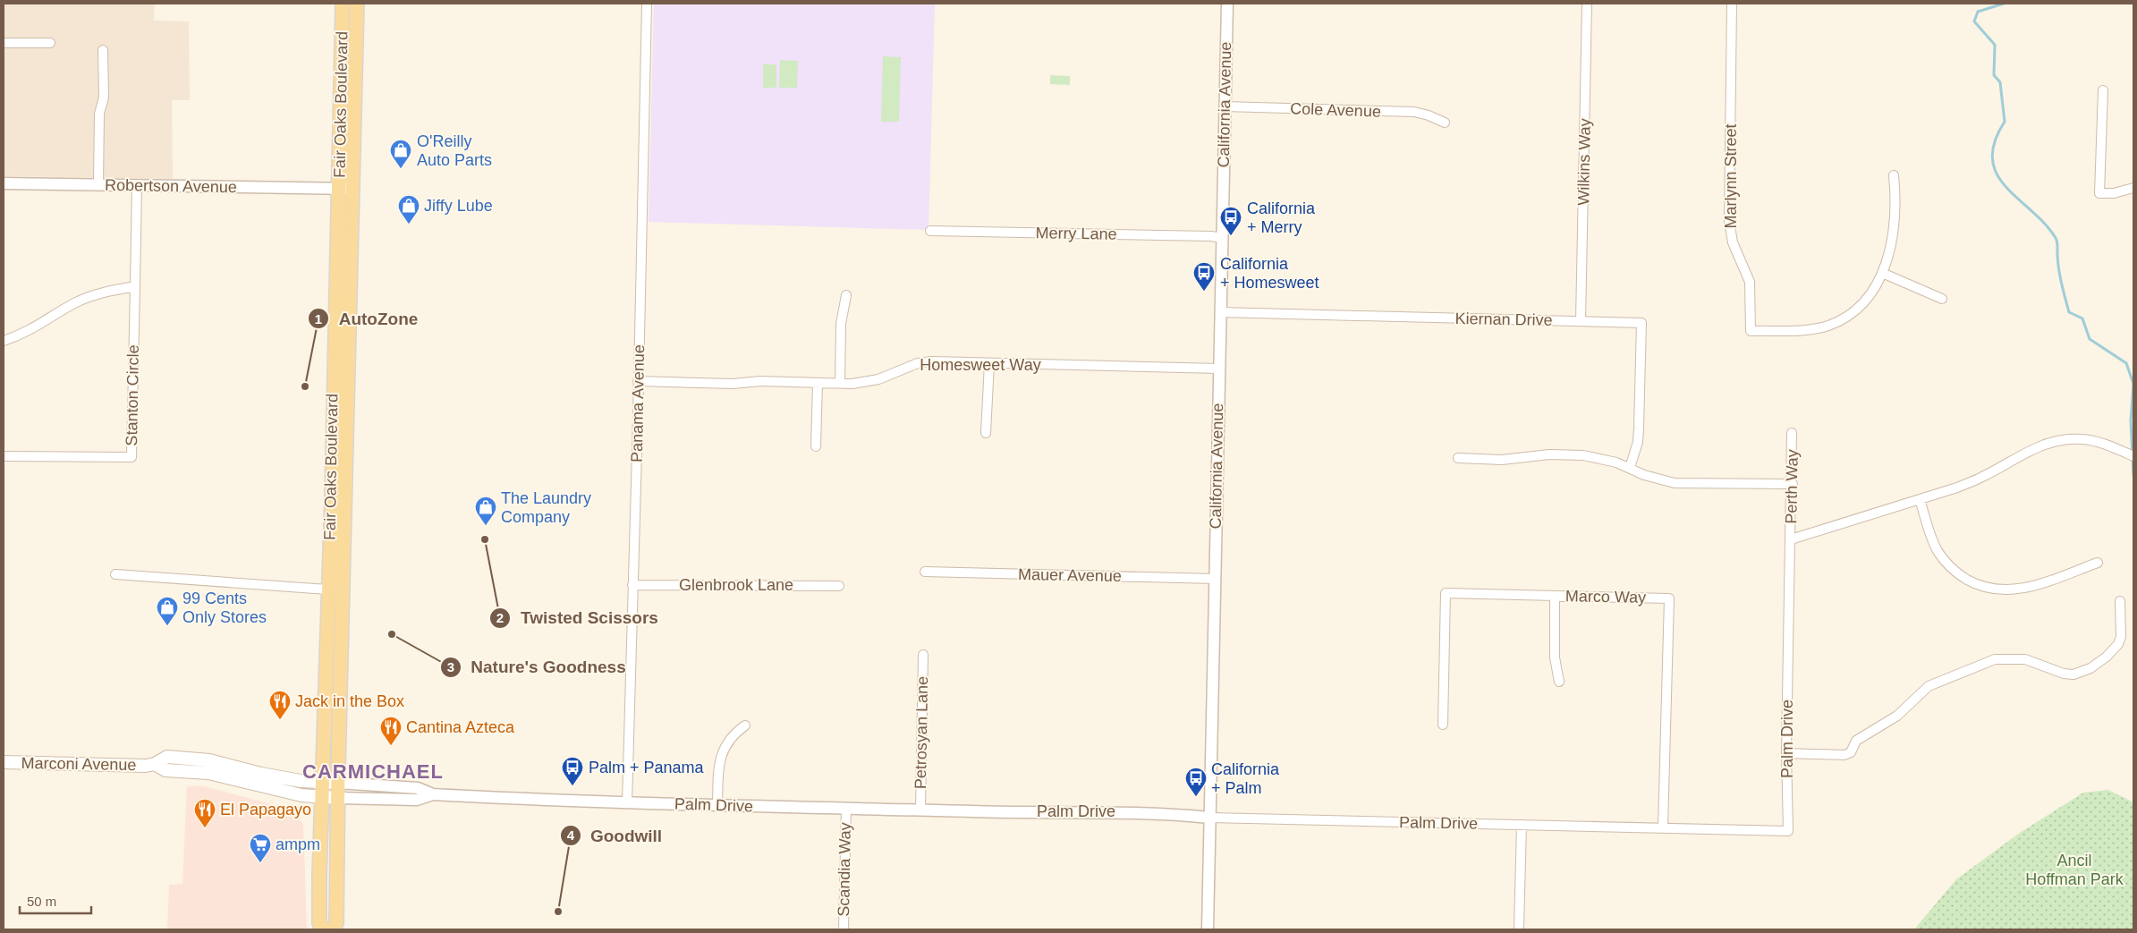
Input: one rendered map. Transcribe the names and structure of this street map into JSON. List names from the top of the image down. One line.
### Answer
{"streets":{"main road":["Fair Oaks Boulevard","Palm Drive","Marconi Avenue"],"street":["California Avenue","Cole Avenue","Wilkins Way","Marlynn Street","Robertson Avenue","Merry Lane","Kiernan Drive","Homesweet Way","Stanton Circle","Panama Avenue","Perth Way","Mauer Avenue","Glenbrook Lane","Marco Way","Petrosyan Lane","Scandia Way"]},"crossings":[["Fair Oaks Boulevard","Robertson Avenue"],["Fair Oaks Boulevard","Palm Drive"],["Fair Oaks Boulevard","Marconi Avenue"],["California Avenue","Cole Avenue"],["California Avenue","Merry Lane"],["California Avenue","Kiernan Drive"],["California Avenue","Homesweet Way"],["California Avenue","Mauer Avenue"],["California Avenue","Palm Drive"],["Wilkins Way","Kiernan Drive"],["Robertson Avenue","Stanton Circle"],["Homesweet Way","Panama Avenue"],["Panama Avenue","Glenbrook Lane"],["Panama Avenue","Palm Drive"],["Perth Way","Palm Drive"],["Marco Way","Palm Drive"],["Petrosyan Lane","Palm Drive"],["Palm Drive","Marconi Avenue"],["Palm Drive","Scandia Way"]],"districts":["CARMICHAEL"],"parks":["Ancil Hoffman Park"],"places":{"shop":["O'Reilly Auto Parts","Jiffy Lube","The Laundry Company","99 Cents Only Stores"],"bus stop":["California + Merry","California + Homesweet","Palm + Panama","California + Palm"],"other":["AutoZone","Twisted Scissors","Nature's Goodness","Goodwill"],"restaurant":["Jack in the Box","Cantina Azteca","El Papagayo"],"supermarket":["ampm"]},"scale_bar":"50 m"}
